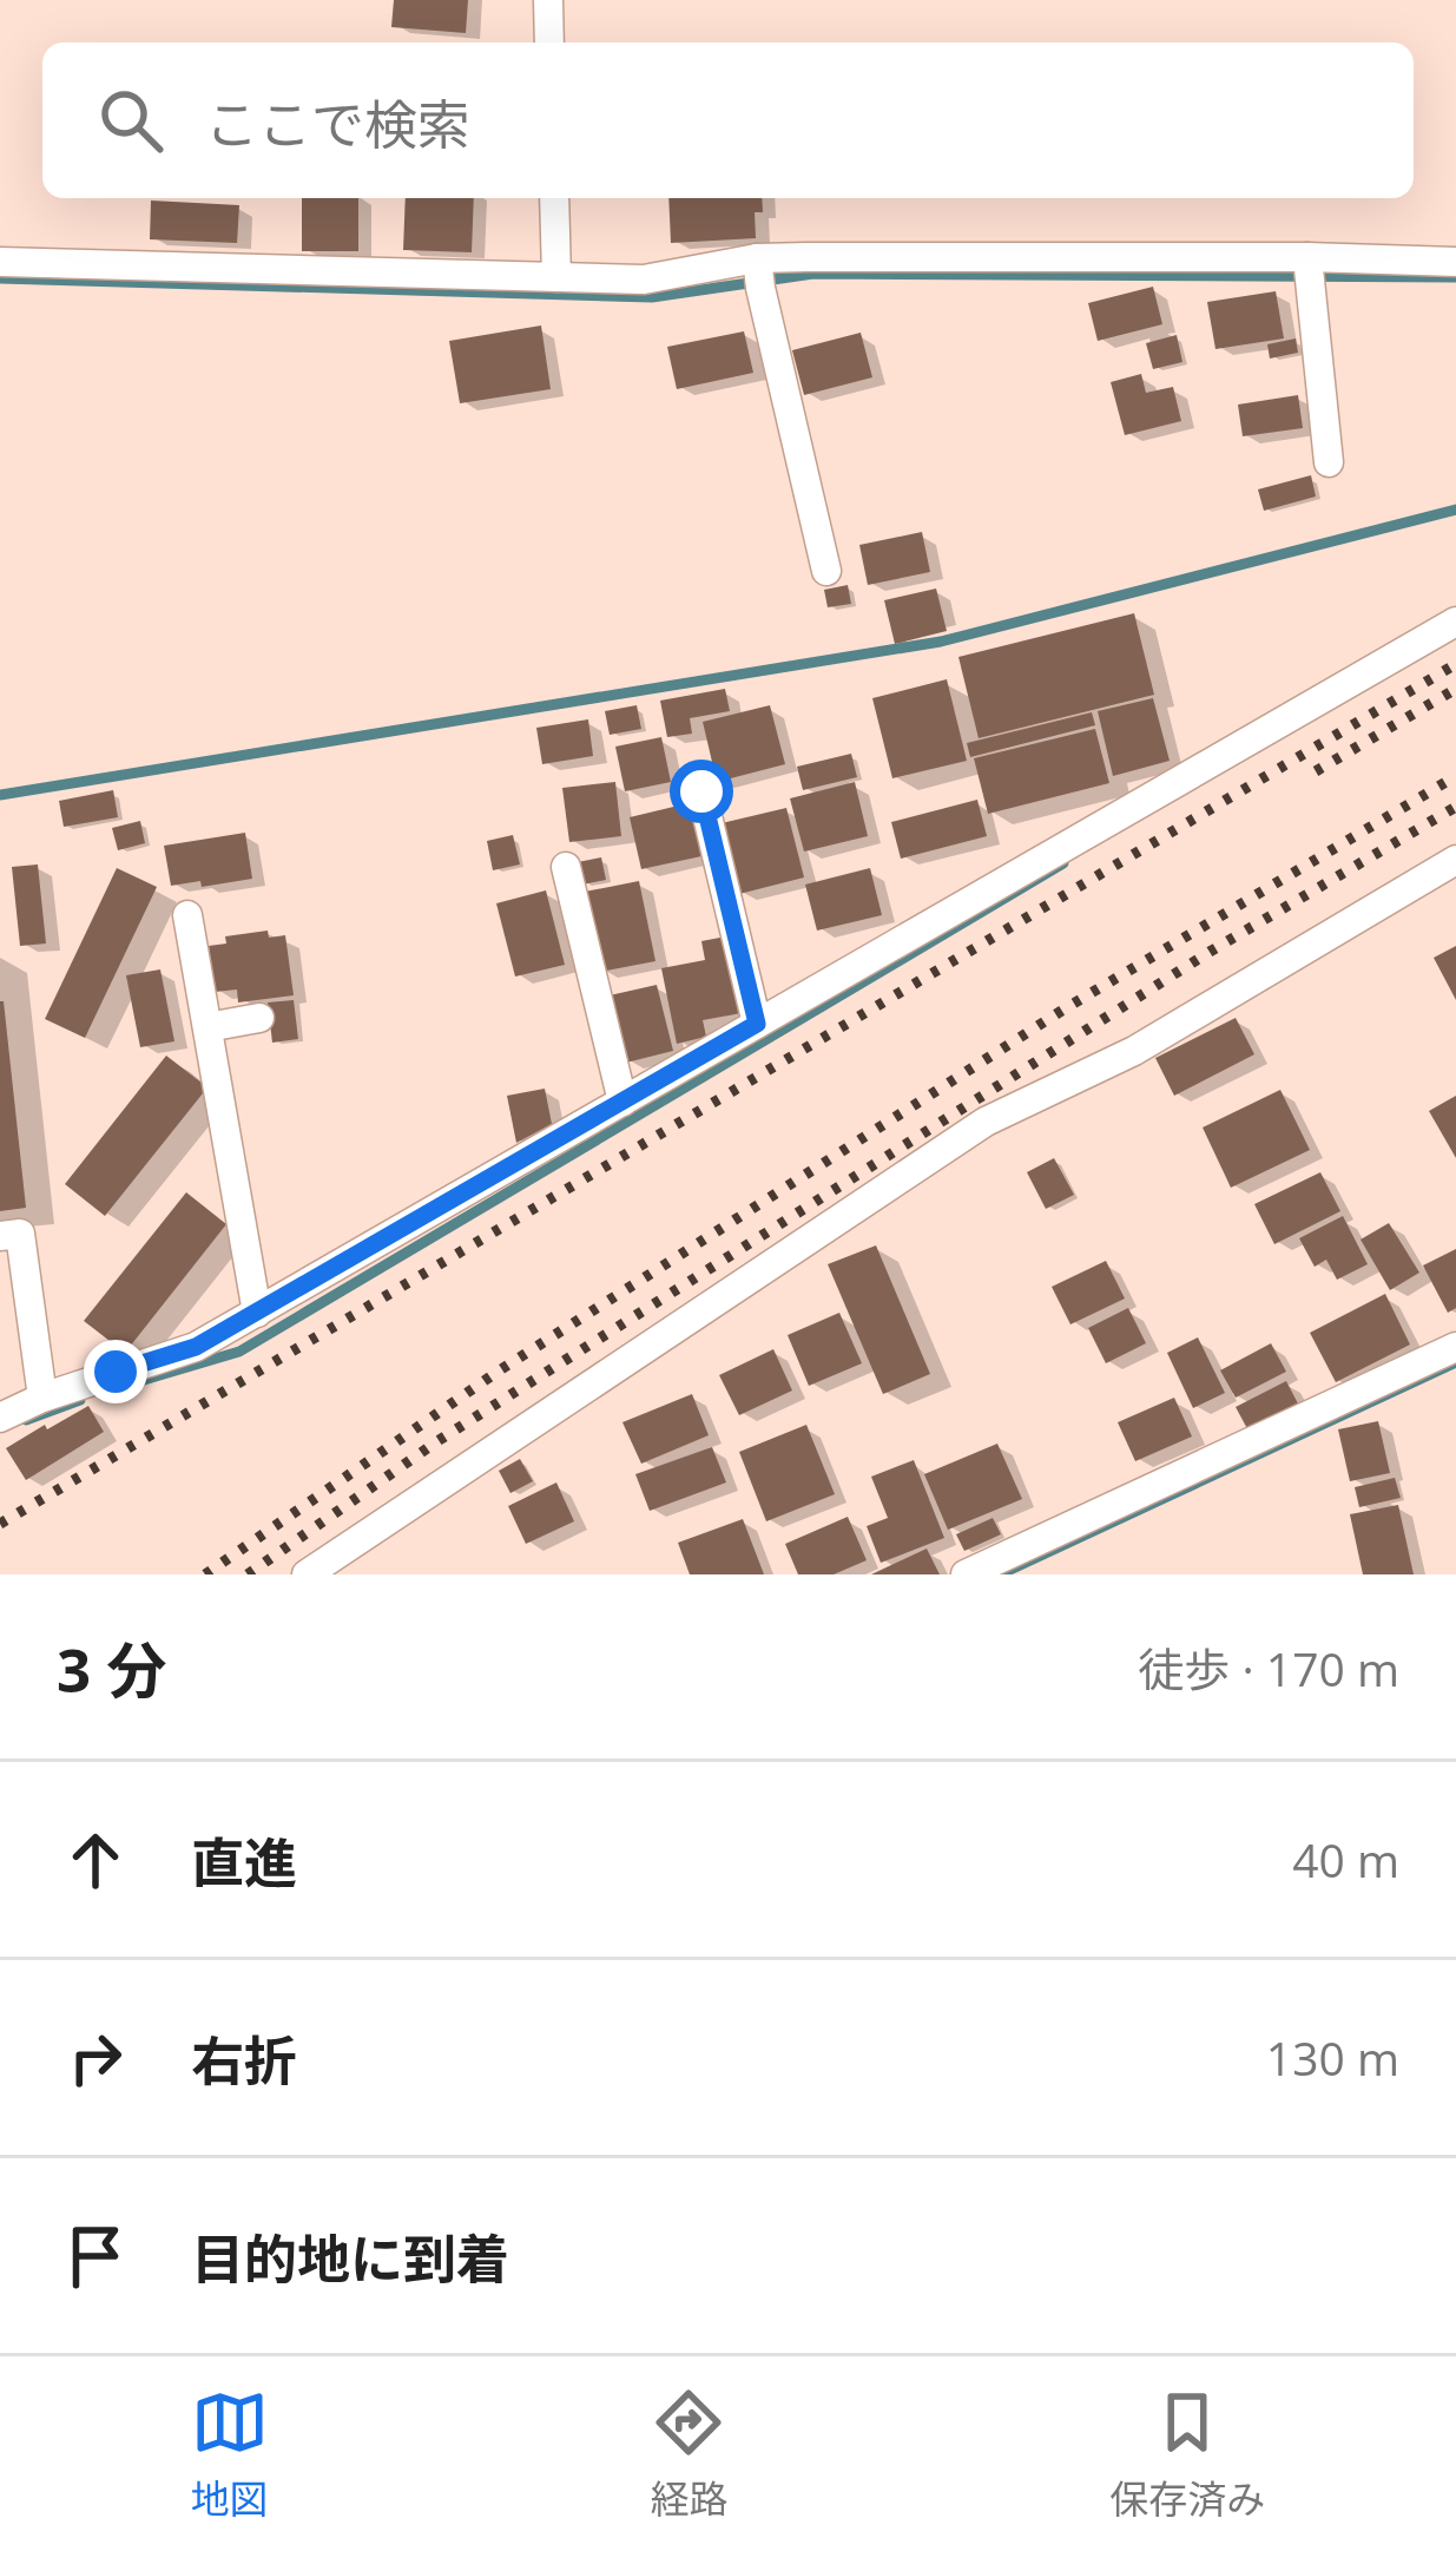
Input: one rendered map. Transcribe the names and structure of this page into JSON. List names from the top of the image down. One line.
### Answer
{"page":{"search":"ここで検索","heading":["3 分","徒歩 · 170 m"],"list":[["直進","40 m"],["右折","130 m"],"目的地に到着"],"nav":["地図","経路","保存済み"]}}
